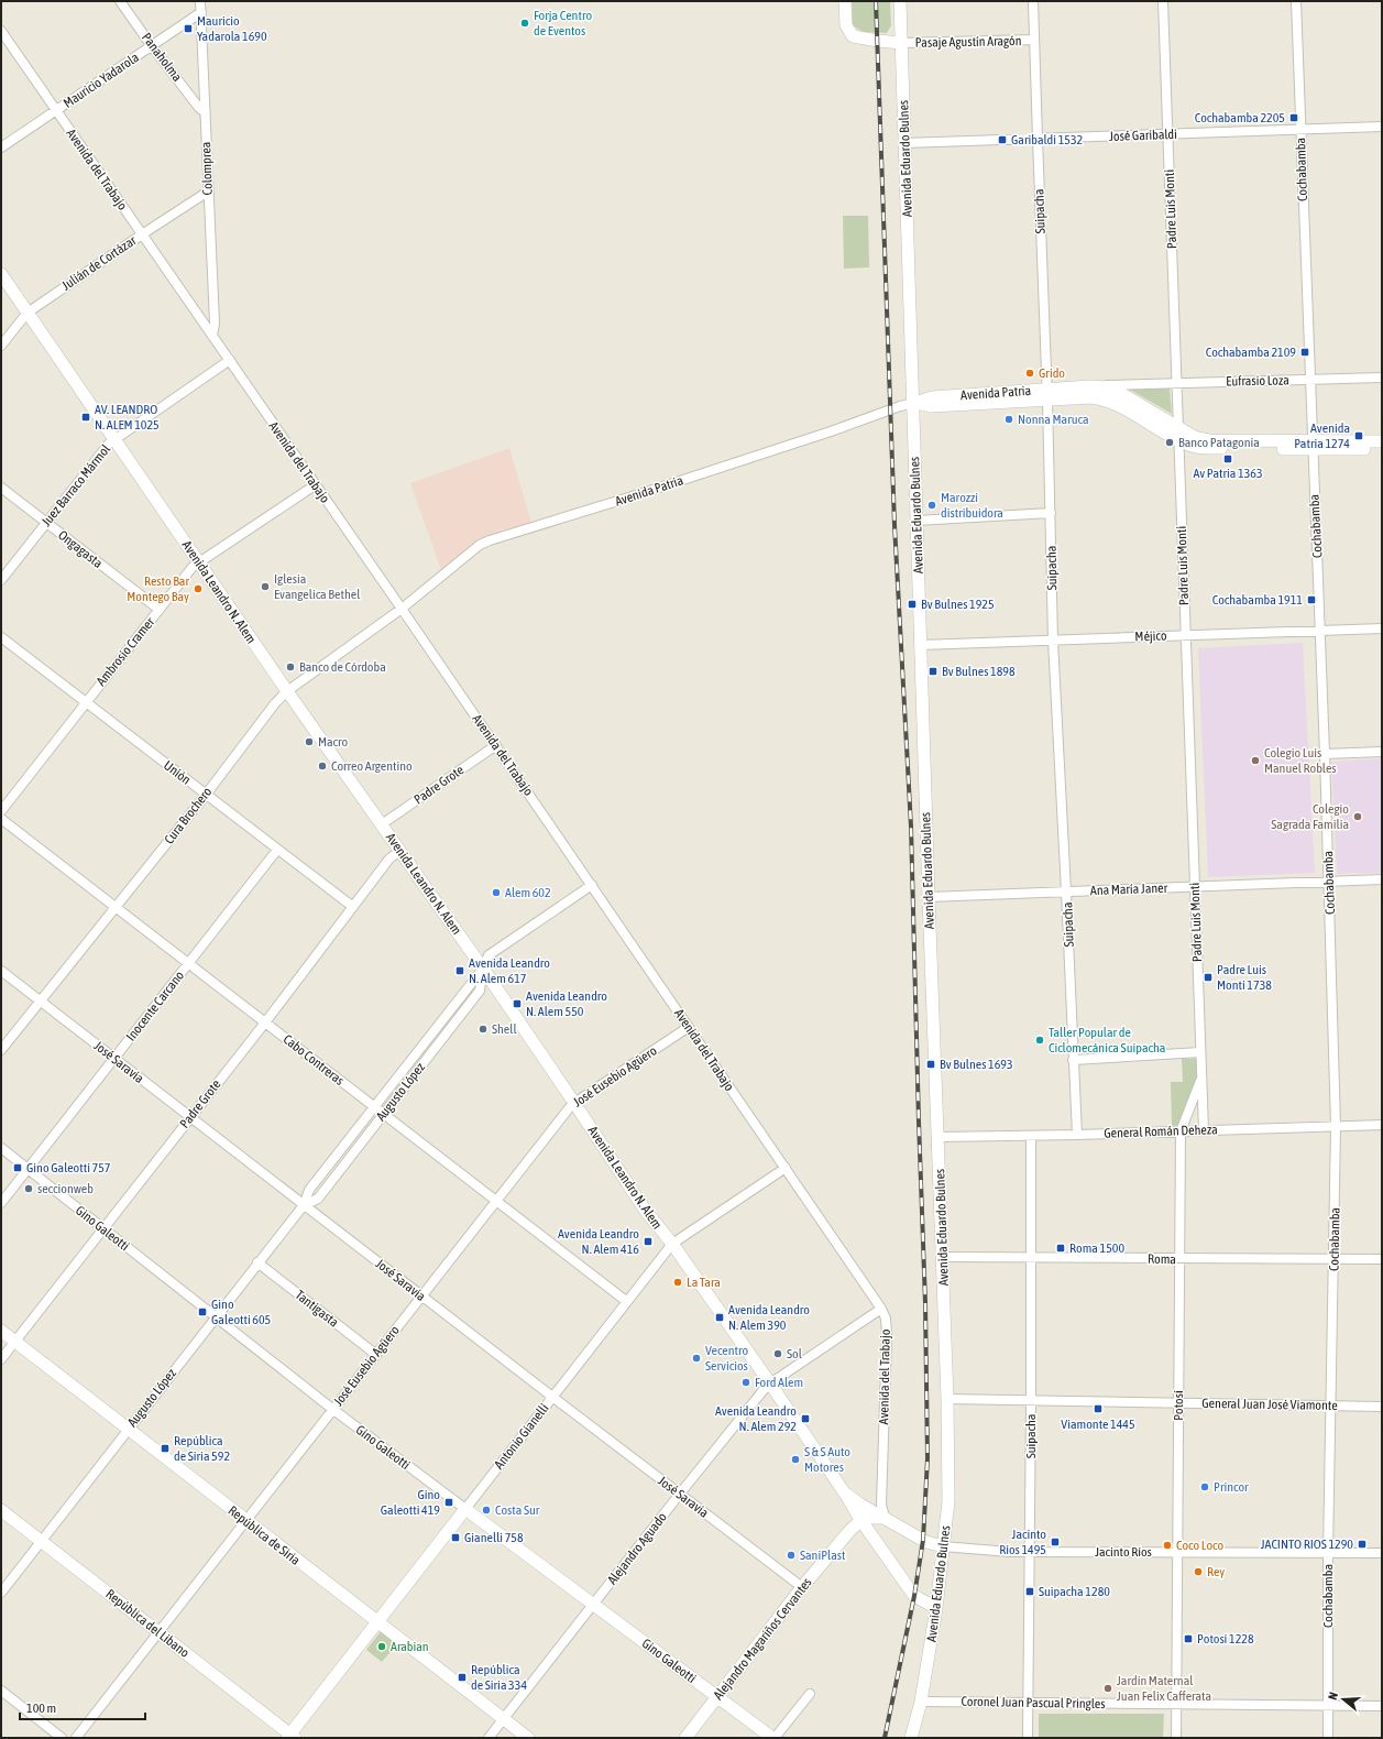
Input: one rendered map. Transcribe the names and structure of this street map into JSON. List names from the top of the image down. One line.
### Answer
{"streets":{"main road":["Avenida Eduardo Bulnes","Avenida Patria","Avenida Leandro N. Alem","Gino Galeotti","Antonio Gianelli","República de Siria","República del Libano","Alejandro Magariños Cervantes"],"street":["Pasaje Agustín Aragón","Panaholma","Mauricio Yadarola","José Garibaldi","Colomprea","Avenida del Trabajo","Cochabamba","Padre Luis Monti","Suipacha","Julián de Cortázar","Eufrasio Loza","Juez Barraco Mármol","Ongagasta","Méjico","Ambrosio Cramer","Unión","Padre Grote","Cura Brochero","Ana María Janer","Inocente Carcano","Cabo Contreras","José Saravia","José Eusebio Agüero","Augusto López","General Román Deheza","Roma","Tantigasta","General Juan José Viamonte","Potosí","Alejandro Aguado","Jacinto Ríos","Coronel Juan Pascual Pringles"]},"crossings":[["Pasaje Agustín Aragón","Avenida Eduardo Bulnes"],["Pasaje Agustín Aragón","Suipacha"],["Panaholma","Mauricio Yadarola"],["Panaholma","Colomprea"],["Mauricio Yadarola","Colomprea"],["Mauricio Yadarola","Avenida del Trabajo"],["José Garibaldi","Avenida Eduardo Bulnes"],["José Garibaldi","Cochabamba"],["José Garibaldi","Padre Luis Monti"],["José Garibaldi","Suipacha"],["Avenida Eduardo Bulnes","Avenida Patria"],["Avenida Eduardo Bulnes","Avenida Leandro N. Alem"],["Avenida Eduardo Bulnes","Méjico"],["Avenida Eduardo Bulnes","Ana María Janer"],["Avenida Eduardo Bulnes","General Román Deheza"],["Avenida Eduardo Bulnes","Roma"],["Avenida Eduardo Bulnes","General Juan José Viamonte"],["Avenida Eduardo Bulnes","Jacinto Ríos"],["Avenida Eduardo Bulnes","Coronel Juan Pascual Pringles"],["Colomprea","Avenida del Trabajo"],["Colomprea","Julián de Cortázar"],["Avenida del Trabajo","Julián de Cortázar"],["Avenida del Trabajo","Avenida Patria"],["Avenida del Trabajo","Juez Barraco Mármol"],["Avenida del Trabajo","Avenida Leandro N. Alem"],["Avenida del Trabajo","Ambrosio Cramer"],["Avenida del Trabajo","Padre Grote"],["Avenida del Trabajo","Cura Brochero"],["Avenida del Trabajo","José Eusebio Agüero"],["Avenida del Trabajo","Augusto López"],["Avenida del Trabajo","Antonio Gianelli"],["Avenida del Trabajo","Alejandro Aguado"],["Cochabamba","Eufrasio Loza"],["Cochabamba","Avenida Patria"],["Cochabamba","Méjico"],["Cochabamba","Ana María Janer"],["Cochabamba","General Román Deheza"],["Cochabamba","Roma"],["Cochabamba","General Juan José Viamonte"],["Cochabamba","Jacinto Ríos"],["Cochabamba","Coronel Juan Pascual Pringles"],["Padre Luis Monti","Eufrasio Loza"],["Padre Luis Monti","Avenida Patria"],["Padre Luis Monti","Méjico"],["Padre Luis Monti","Ana María Janer"],["Padre Luis Monti","General Román Deheza"],["Padre Luis Monti","Potosí"],["Suipacha","Avenida Patria"],["Suipacha","Méjico"],["Suipacha","Ana María Janer"],["Suipacha","General Román Deheza"],["Suipacha","Roma"],["Suipacha","General Juan José Viamonte"],["Suipacha","Jacinto Ríos"],["Suipacha","Coronel Juan Pascual Pringles"],["Julián de Cortázar","Avenida Leandro N. Alem"],["Eufrasio Loza","Avenida Patria"],["Avenida Patria","Cura Brochero"],["Juez Barraco Mármol","Ongagasta"],["Juez Barraco Mármol","Avenida Leandro N. Alem"],["Ongagasta","Ambrosio Cramer"],["Avenida Leandro N. Alem","Ambrosio Cramer"],["Avenida Leandro N. Alem","Padre Grote"],["Avenida Leandro N. Alem","Cura Brochero"],["Avenida Leandro N. Alem","José Eusebio Agüero"],["Avenida Leandro N. Alem","Augusto López"],["Avenida Leandro N. Alem","Antonio Gianelli"],["Avenida Leandro N. Alem","Alejandro Aguado"],["Avenida Leandro N. Alem","Jacinto Ríos"],["Avenida Leandro N. Alem","Alejandro Magariños Cervantes"],["Ambrosio Cramer","Unión"],["Unión","Padre Grote"],["Unión","Cura Brochero"],["Unión","Inocente Carcano"],["Padre Grote","Cabo Contreras"],["Padre Grote","José Saravia"],["Padre Grote","Gino Galeotti"],["Padre Grote","República de Siria"],["Cura Brochero","Cabo Contreras"],["Cura Brochero","José Saravia"],["Inocente Carcano","Cabo Contreras"],["Inocente Carcano","José Saravia"],["Inocente Carcano","Gino Galeotti"],["Cabo Contreras","José Eusebio Agüero"],["Cabo Contreras","Augusto López"],["Cabo Contreras","Antonio Gianelli"],["José Saravia","José Eusebio Agüero"],["José Saravia","Augusto López"],["José Saravia","Antonio Gianelli"],["José Saravia","Alejandro Aguado"],["José Saravia","Alejandro Magariños Cervantes"],["José Eusebio Agüero","Gino Galeotti"],["José Eusebio Agüero","Tantigasta"],["José Eusebio Agüero","República de Siria"],["José Eusebio Agüero","República del Libano"],["Augusto López","Gino Galeotti"],["Augusto López","Tantigasta"],["Augusto López","República de Siria"],["Augusto López","República del Libano"],["General Román Deheza","Potosí"],["Gino Galeotti","Antonio Gianelli"],["Gino Galeotti","Alejandro Aguado"],["Gino Galeotti","Alejandro Magariños Cervantes"],["Roma","Potosí"],["General Juan José Viamonte","Potosí"],["Potosí","Jacinto Ríos"],["Potosí","Coronel Juan Pascual Pringles"],["Antonio Gianelli","República de Siria"],["Antonio Gianelli","República del Libano"],["República de Siria","Alejandro Aguado"]],"places":{"other":["Forja Centro de Eventos","Grido","Nonna Maruca","Banco Patagonia","Marozzi distribuidora","Iglesia Evangelica Bethel","Resto Bar Montego Bay","Banco de Córdoba","Macro","Colegio Luis Manuel Robles","Correo Argentino","Colegio Sagrada Familia","Alem 602","Shell","Taller Popular de Ciclomecánica Suipacha","seccionweb","La Tara","Sol","Vecentro Servicios","Ford Alem","S & S Auto Motores","Princor","Costa Sur","Coco Loco","SaniPlast","Rey","Arabian","Jardín Maternal Juan Felix Cafferata"],"transit":["Mauricio Yadarola 1690","Cochabamba 2205","Garibaldi 1532","Cochabamba 2109","AV. LEANDRO N. ALEM 1025","Avenida Patria 1274","Av Patria 1363","Cochabamba 1911","Bv Bulnes 1925","Bv Bulnes 1898","Avenida Leandro N. Alem 617","Padre Luis Monti 1738","Avenida Leandro N. Alem 550","Bv Bulnes 1693","Gino Galeotti 757","Avenida Leandro N. Alem 416","Roma 1500","Gino Galeotti 605","Avenida Leandro N. Alem 390","Viamonte 1445","Avenida Leandro N. Alem 292","República de Siria 592","Gino Galeotti 419","Gianelli 758","Jacinto Ríos 1495","JACINTO RIOS 1290","Suipacha 1280","Potosí 1228","República de Siria 334"]},"scale_bar":"100 m","north":"left"}
